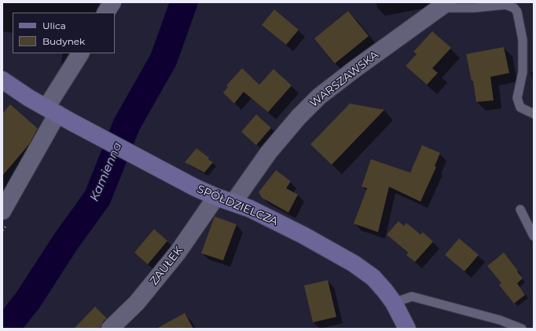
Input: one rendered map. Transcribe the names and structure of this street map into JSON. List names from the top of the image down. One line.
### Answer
{"streets":{"street":["WARSZAWSKA","SPÓŁDZIELCZA","ZAUŁEK"]},"crossings":[["WARSZAWSKA","SPÓŁDZIELCZA"],["SPÓŁDZIELCZA","ZAUŁEK"]],"water":["Kamienna"],"legend":["Ulica","Budynek"]}
